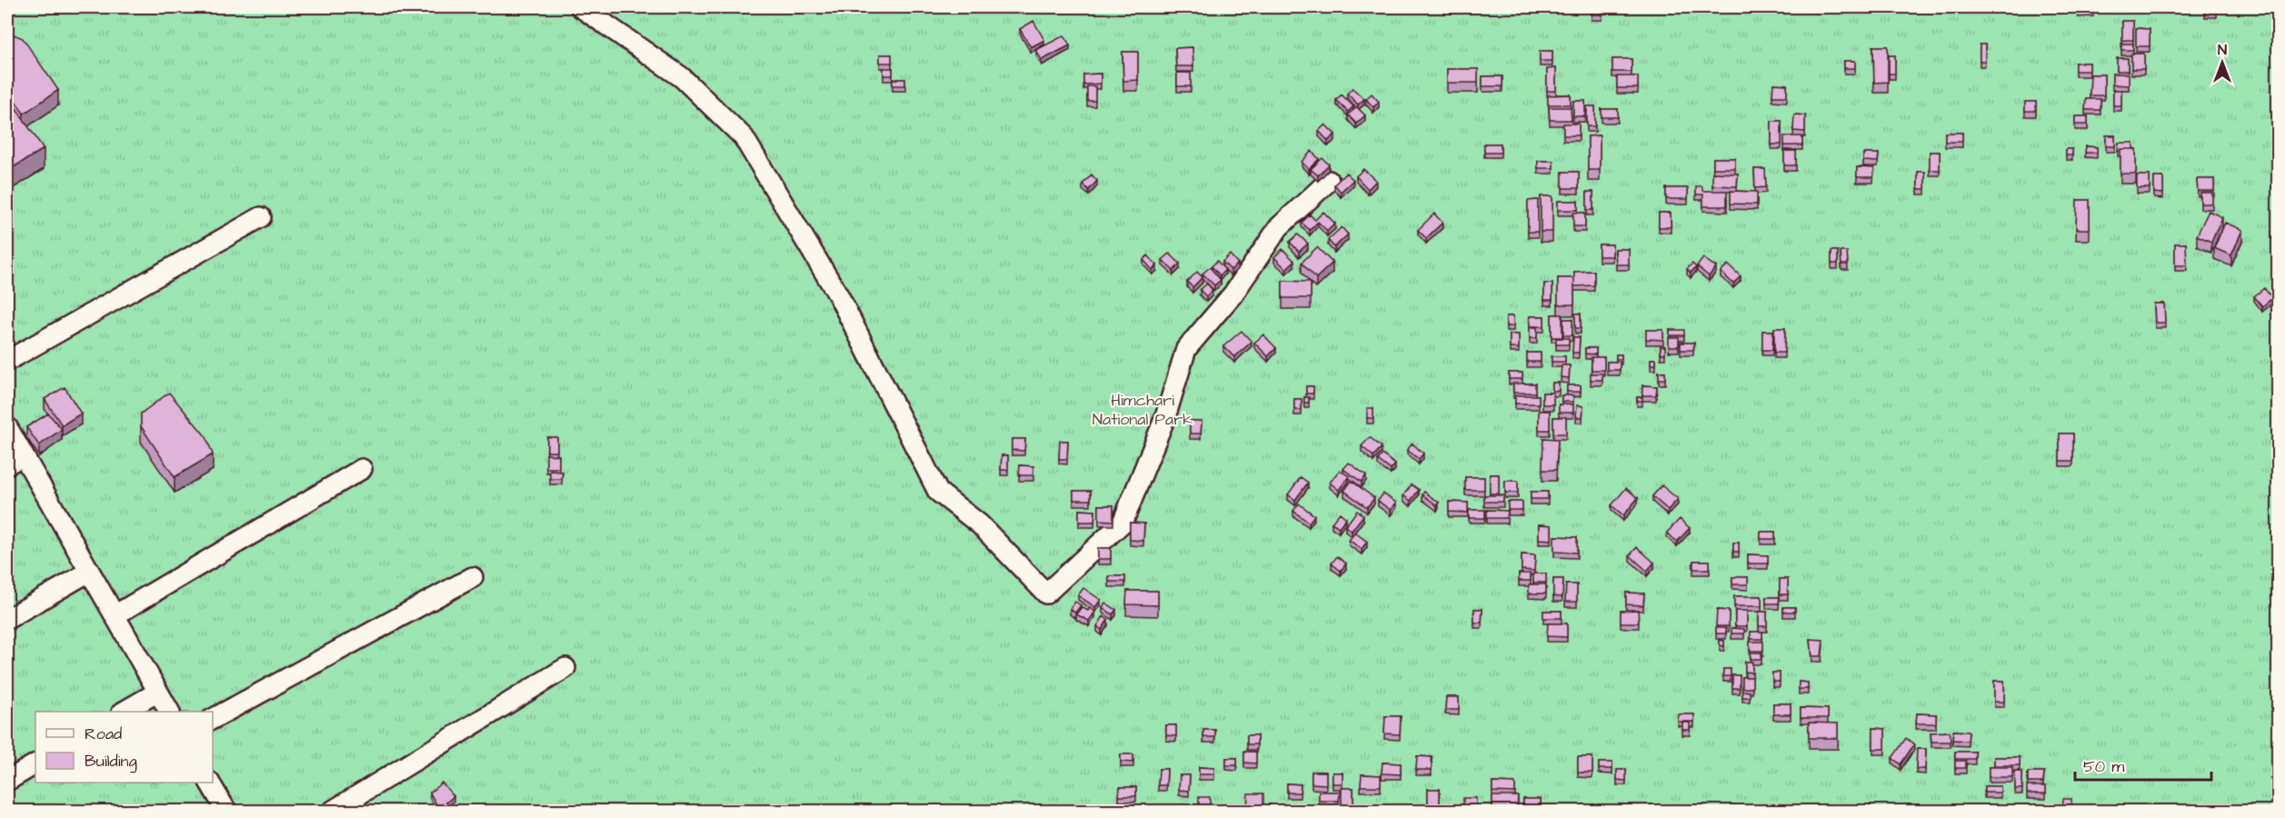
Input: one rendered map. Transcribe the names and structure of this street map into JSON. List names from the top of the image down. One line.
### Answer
{"parks":["Himchari National Park"],"legend":["Road","Building"],"scale_bar":"50 m","north":"top"}
